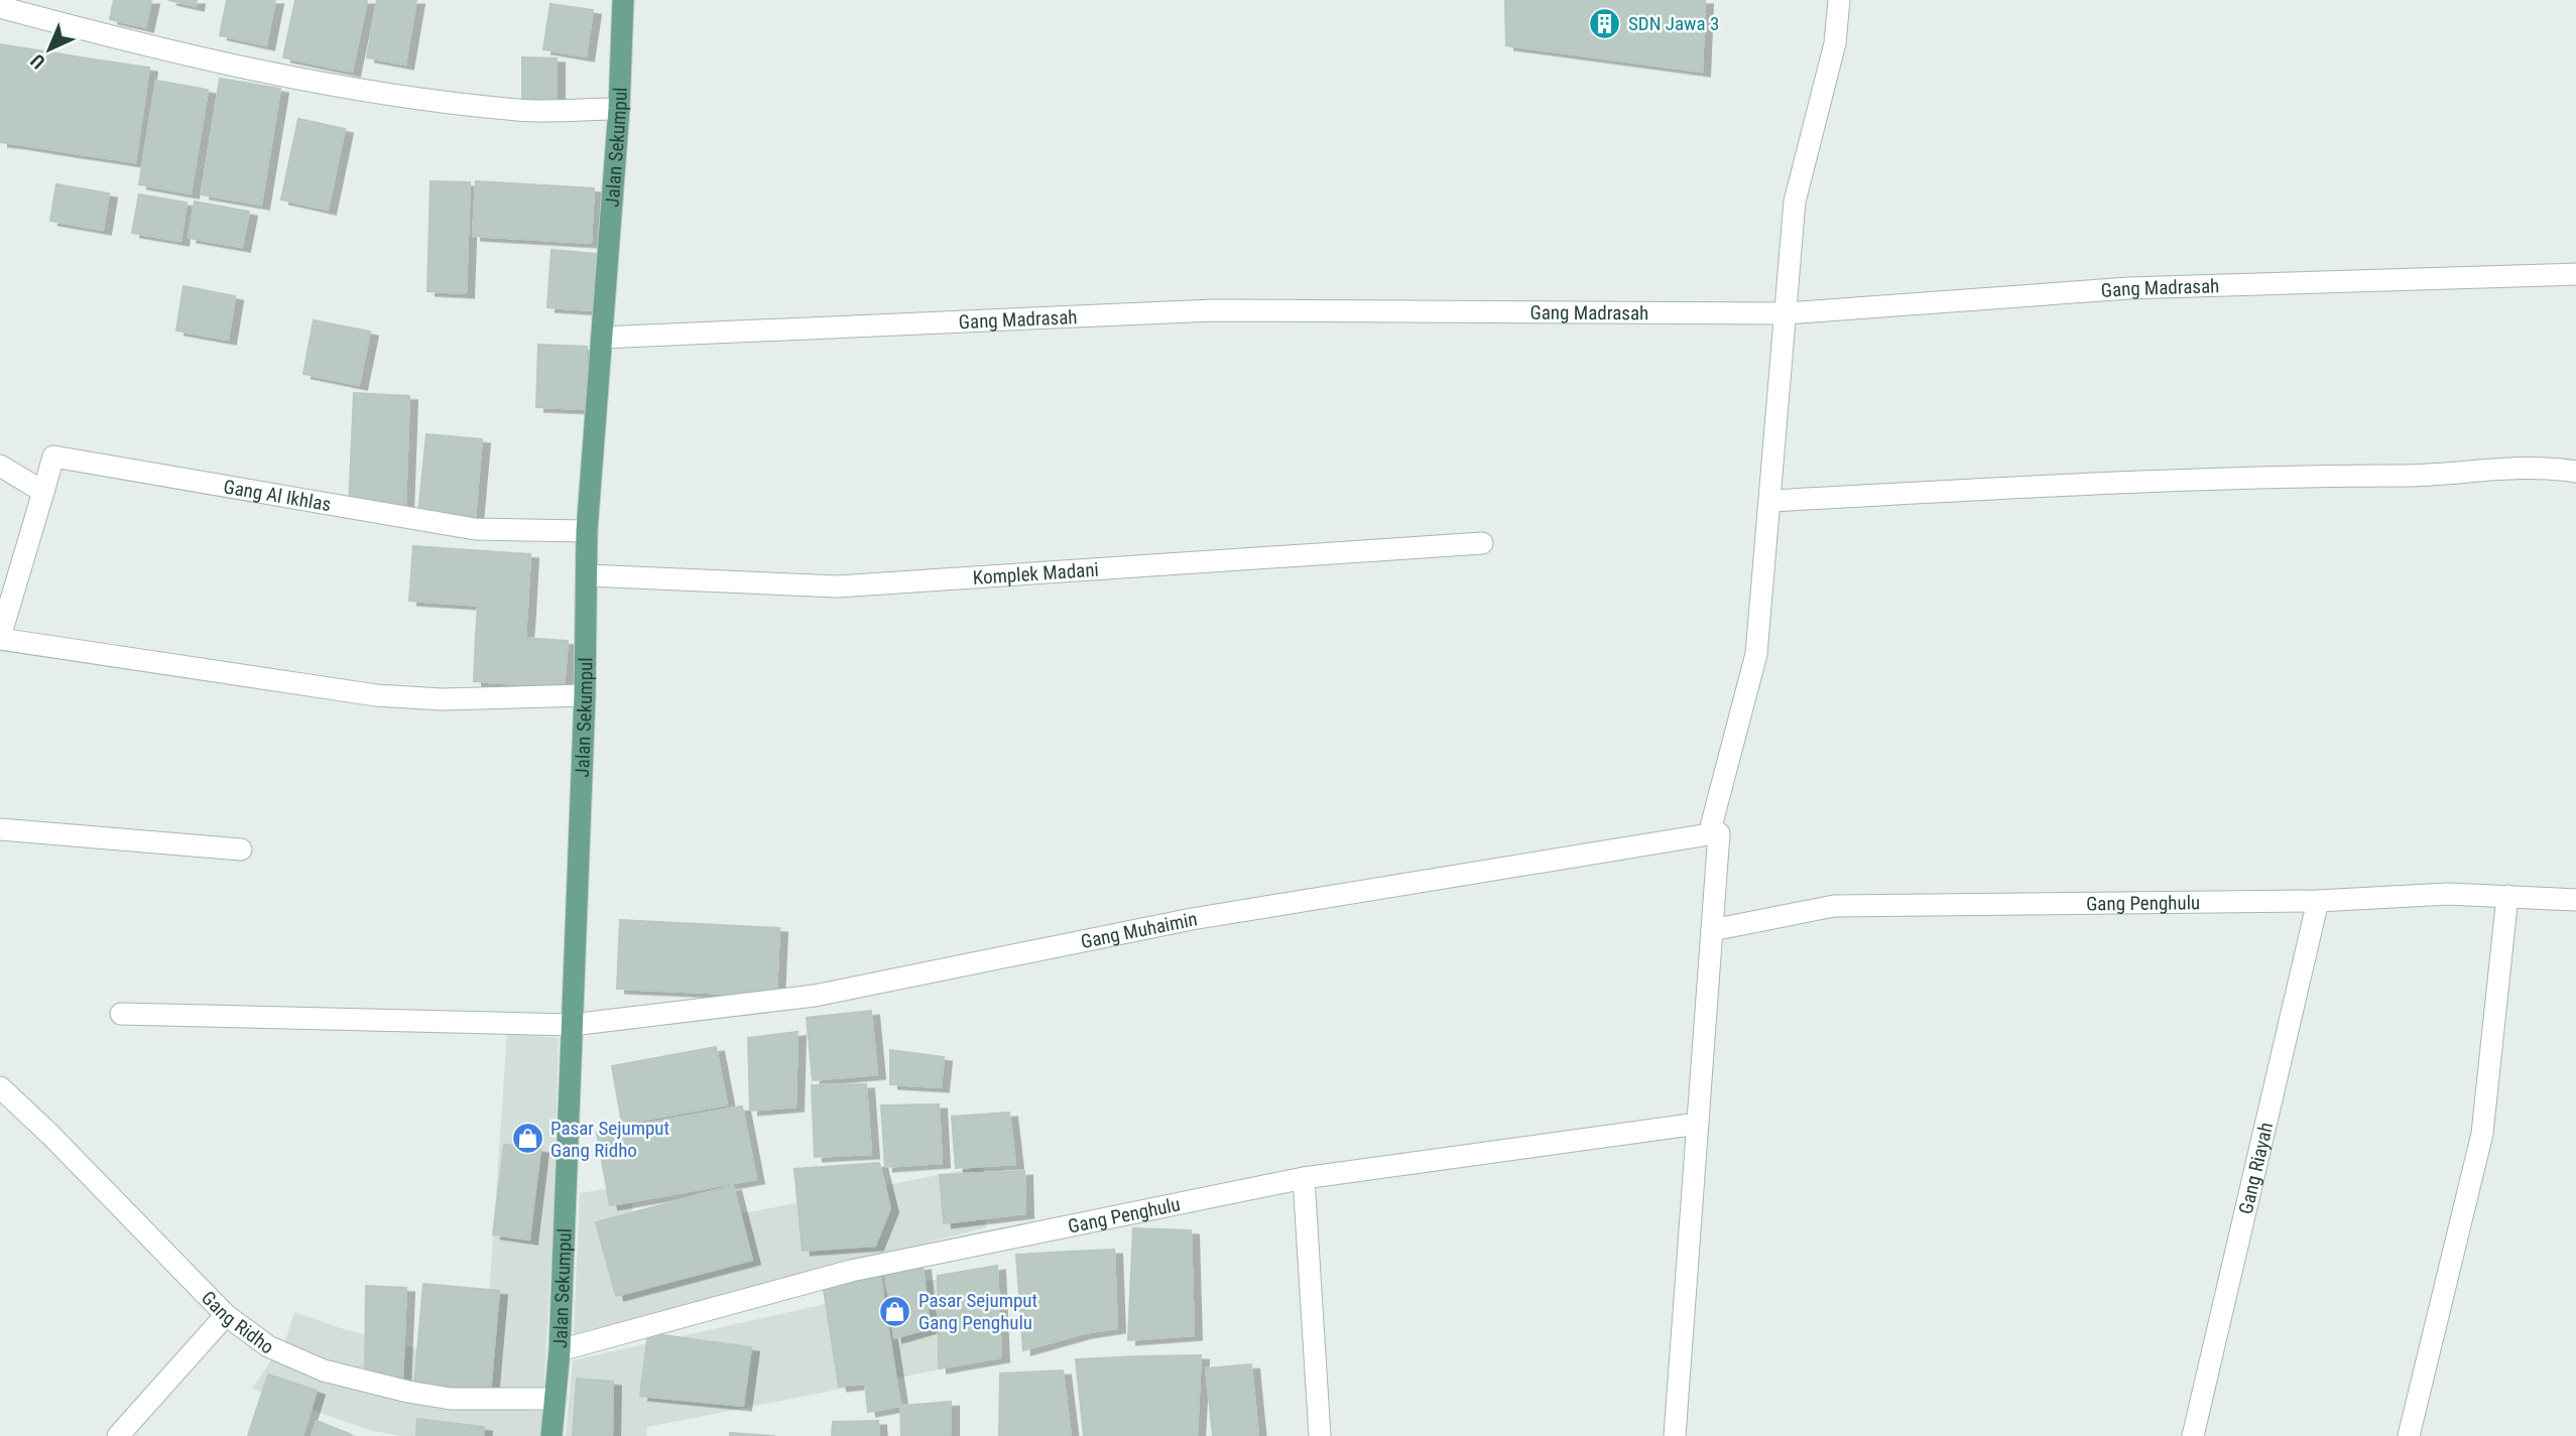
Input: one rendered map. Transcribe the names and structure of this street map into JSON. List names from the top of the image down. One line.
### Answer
{"streets":{"main road":["Jalan Sekumpul"],"street":["Gang Madrasah","Gang Al Ikhlas","Komplek Madani","Gang Penghulu","Gang Muhaimin","Gang Riayah","Gang Ridho"]},"crossings":[["Jalan Sekumpul","Gang Madrasah"],["Jalan Sekumpul","Gang Al Ikhlas"],["Jalan Sekumpul","Komplek Madani"],["Jalan Sekumpul","Gang Penghulu"],["Jalan Sekumpul","Gang Muhaimin"],["Jalan Sekumpul","Gang Ridho"],["Gang Penghulu","Gang Riayah"]],"places":{"building":["SDN Jawa 3"],"shop":["Pasar Sejumput Gang Ridho","Pasar Sejumput Gang Penghulu"]},"north":"bottom left"}
